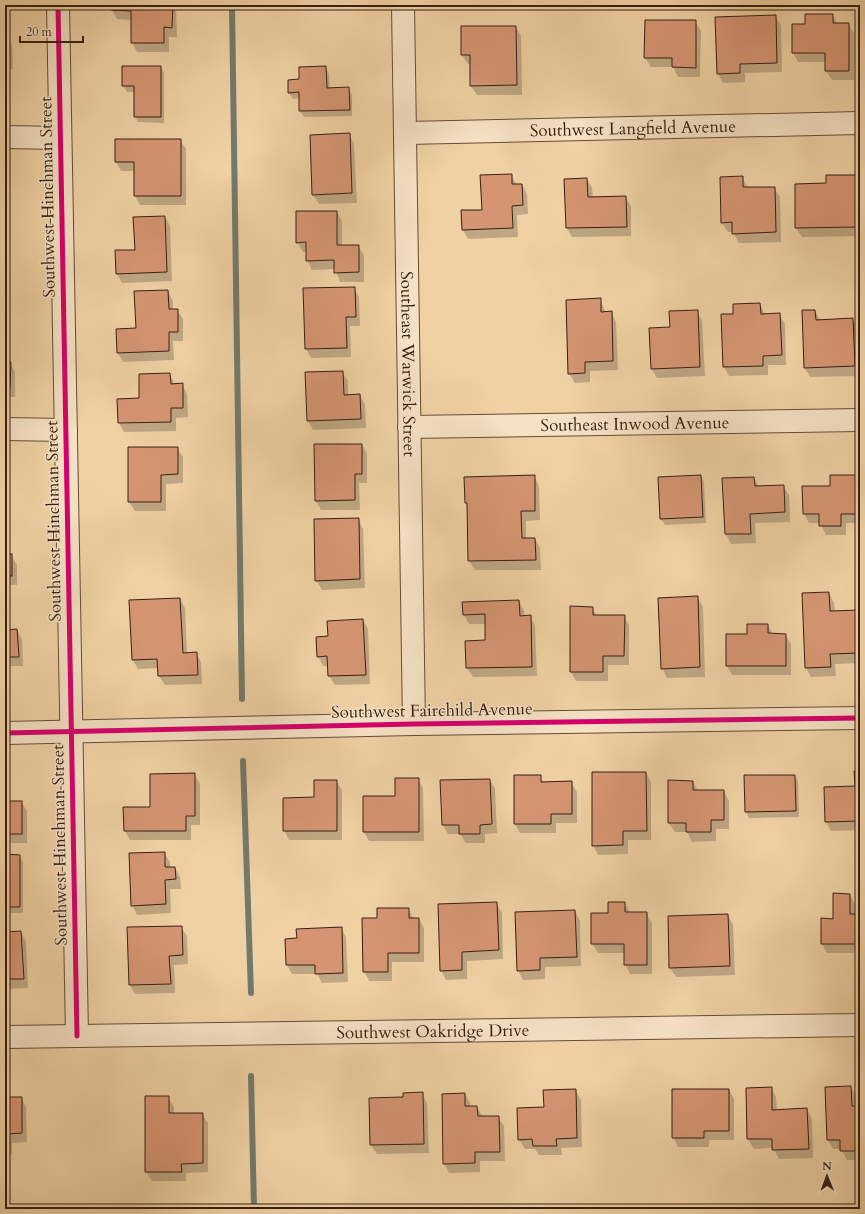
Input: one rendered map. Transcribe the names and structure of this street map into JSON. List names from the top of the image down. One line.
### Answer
{"streets":{"street":["Southwest Langfield Avenue","Southwest Hinchman Street","Southeast Warwick Street","Southeast Inwood Avenue","Southwest Fairchild Avenue","Southwest Oakridge Drive"]},"crossings":[["Southwest Langfield Avenue","Southeast Warwick Street"],["Southwest Hinchman Street","Southwest Fairchild Avenue"],["Southwest Hinchman Street","Southwest Oakridge Drive"],["Southeast Warwick Street","Southeast Inwood Avenue"],["Southeast Warwick Street","Southwest Fairchild Avenue"]],"scale_bar":"20 m","north":"top"}
